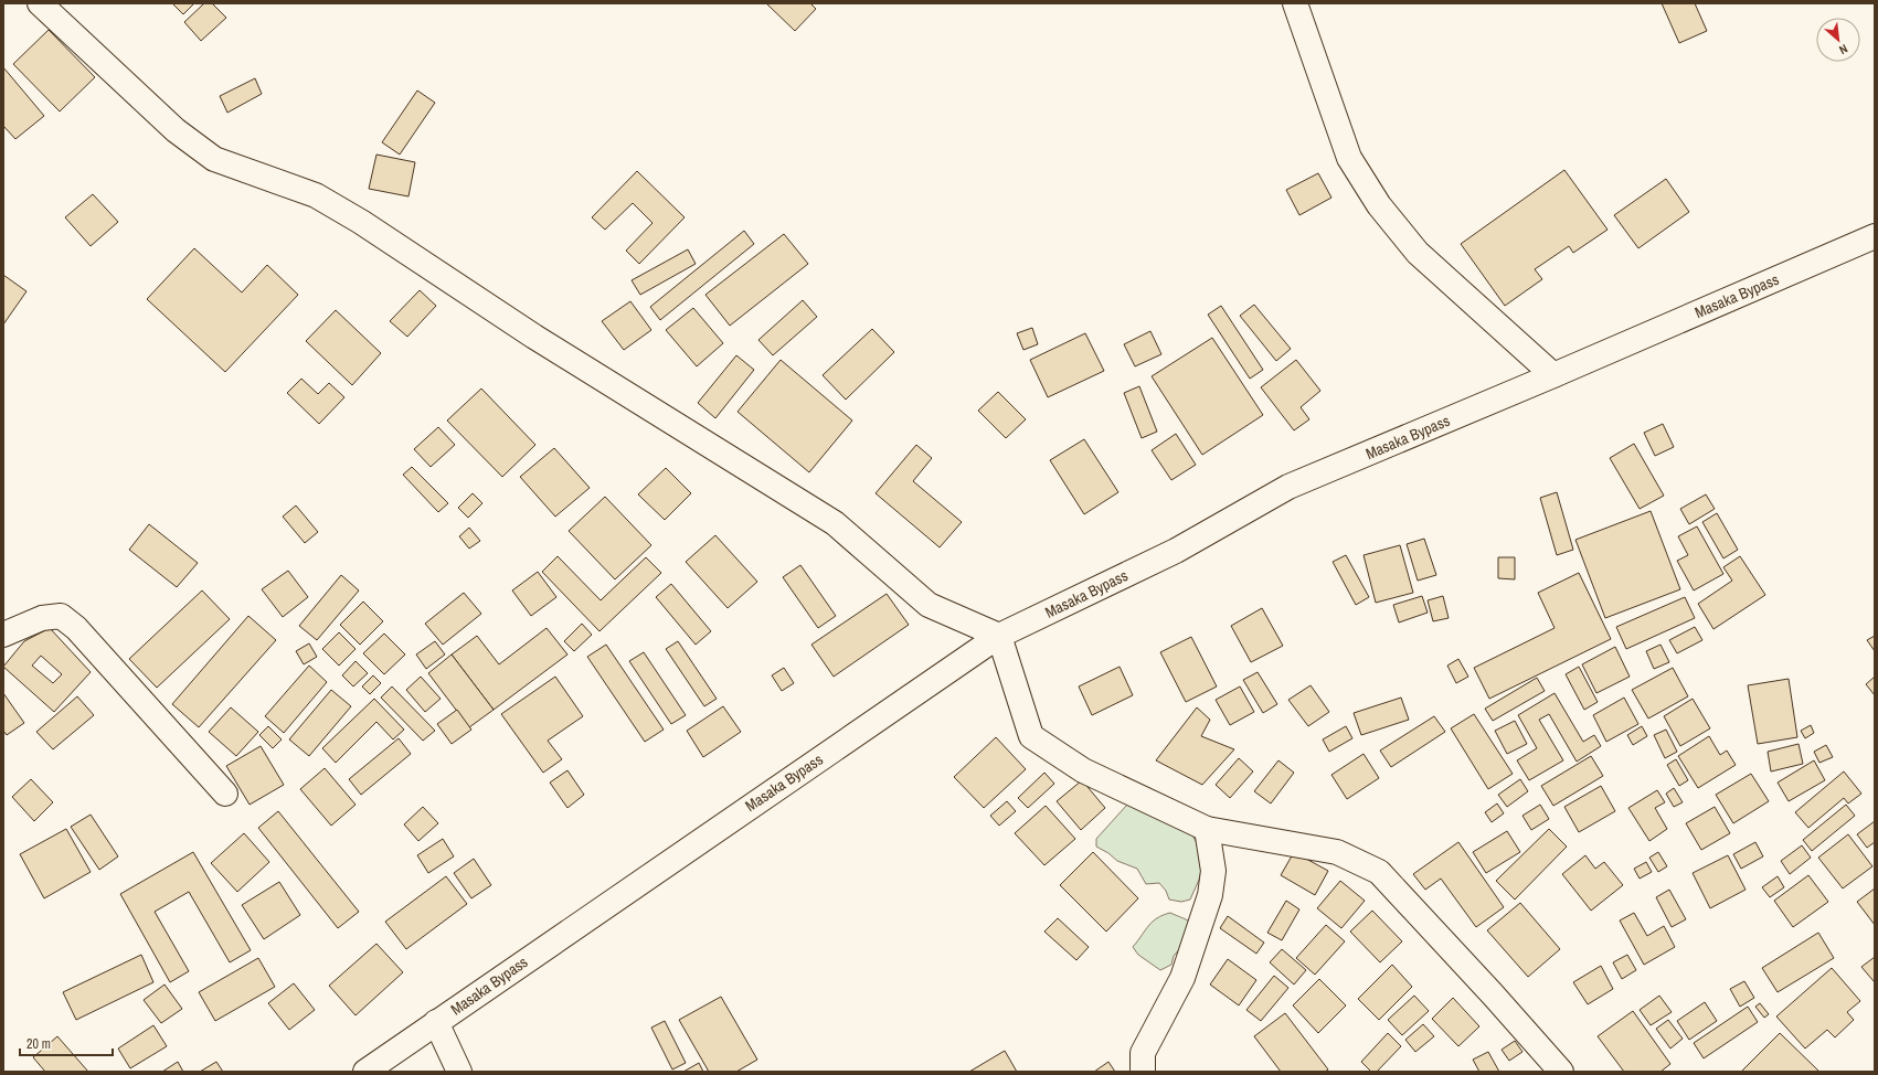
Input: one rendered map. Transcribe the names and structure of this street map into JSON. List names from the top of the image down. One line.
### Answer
{"streets":{"main road":["Masaka Bypass"]},"scale_bar":"20 m","north":"bottom right"}
